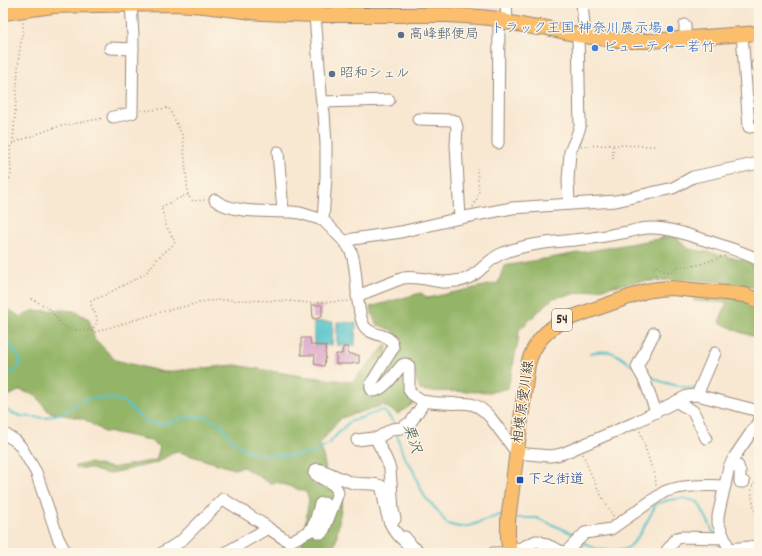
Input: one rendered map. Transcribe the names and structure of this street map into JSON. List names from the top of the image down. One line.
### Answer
{"streets":{"main road":["54","相模原愛川線"]},"water":["栗沢"],"places":{"other":["トラック王国 神奈川展示場","高峰郵便局","ビューティー若竹","昭和シェル"],"transit":["下之街道"]}}
